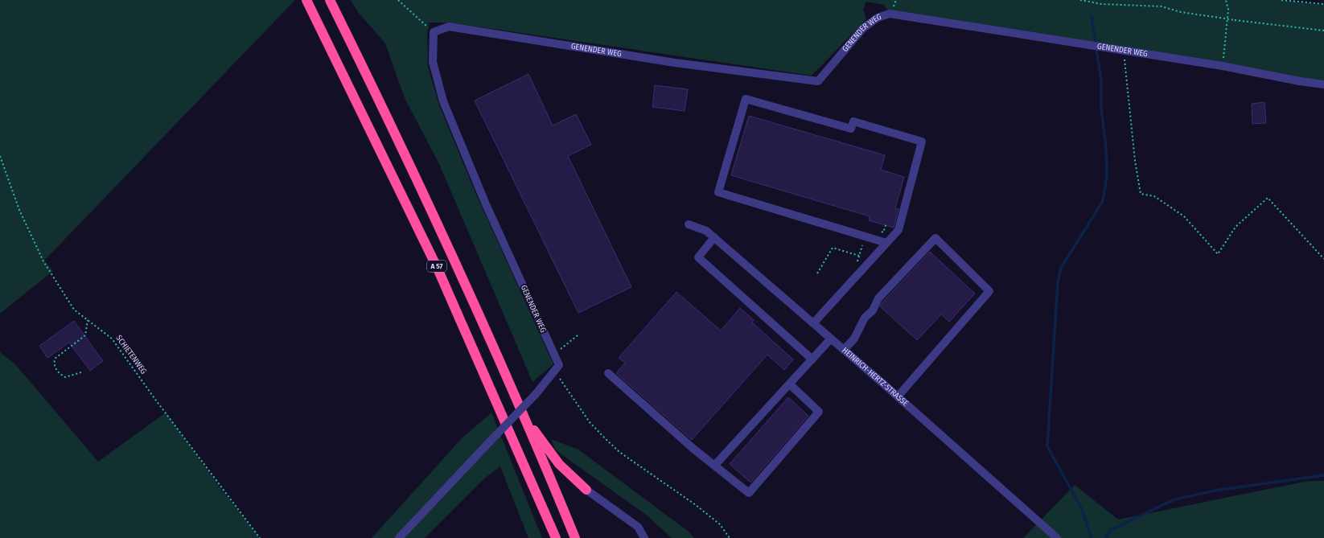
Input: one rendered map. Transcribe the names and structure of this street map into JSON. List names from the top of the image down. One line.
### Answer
{"streets":{"highway":["A 57"],"street":["GENENDER WEG","HEINRICH-HERTZ-STRASSE"],"path":["SCHIETENWEG"]}}
